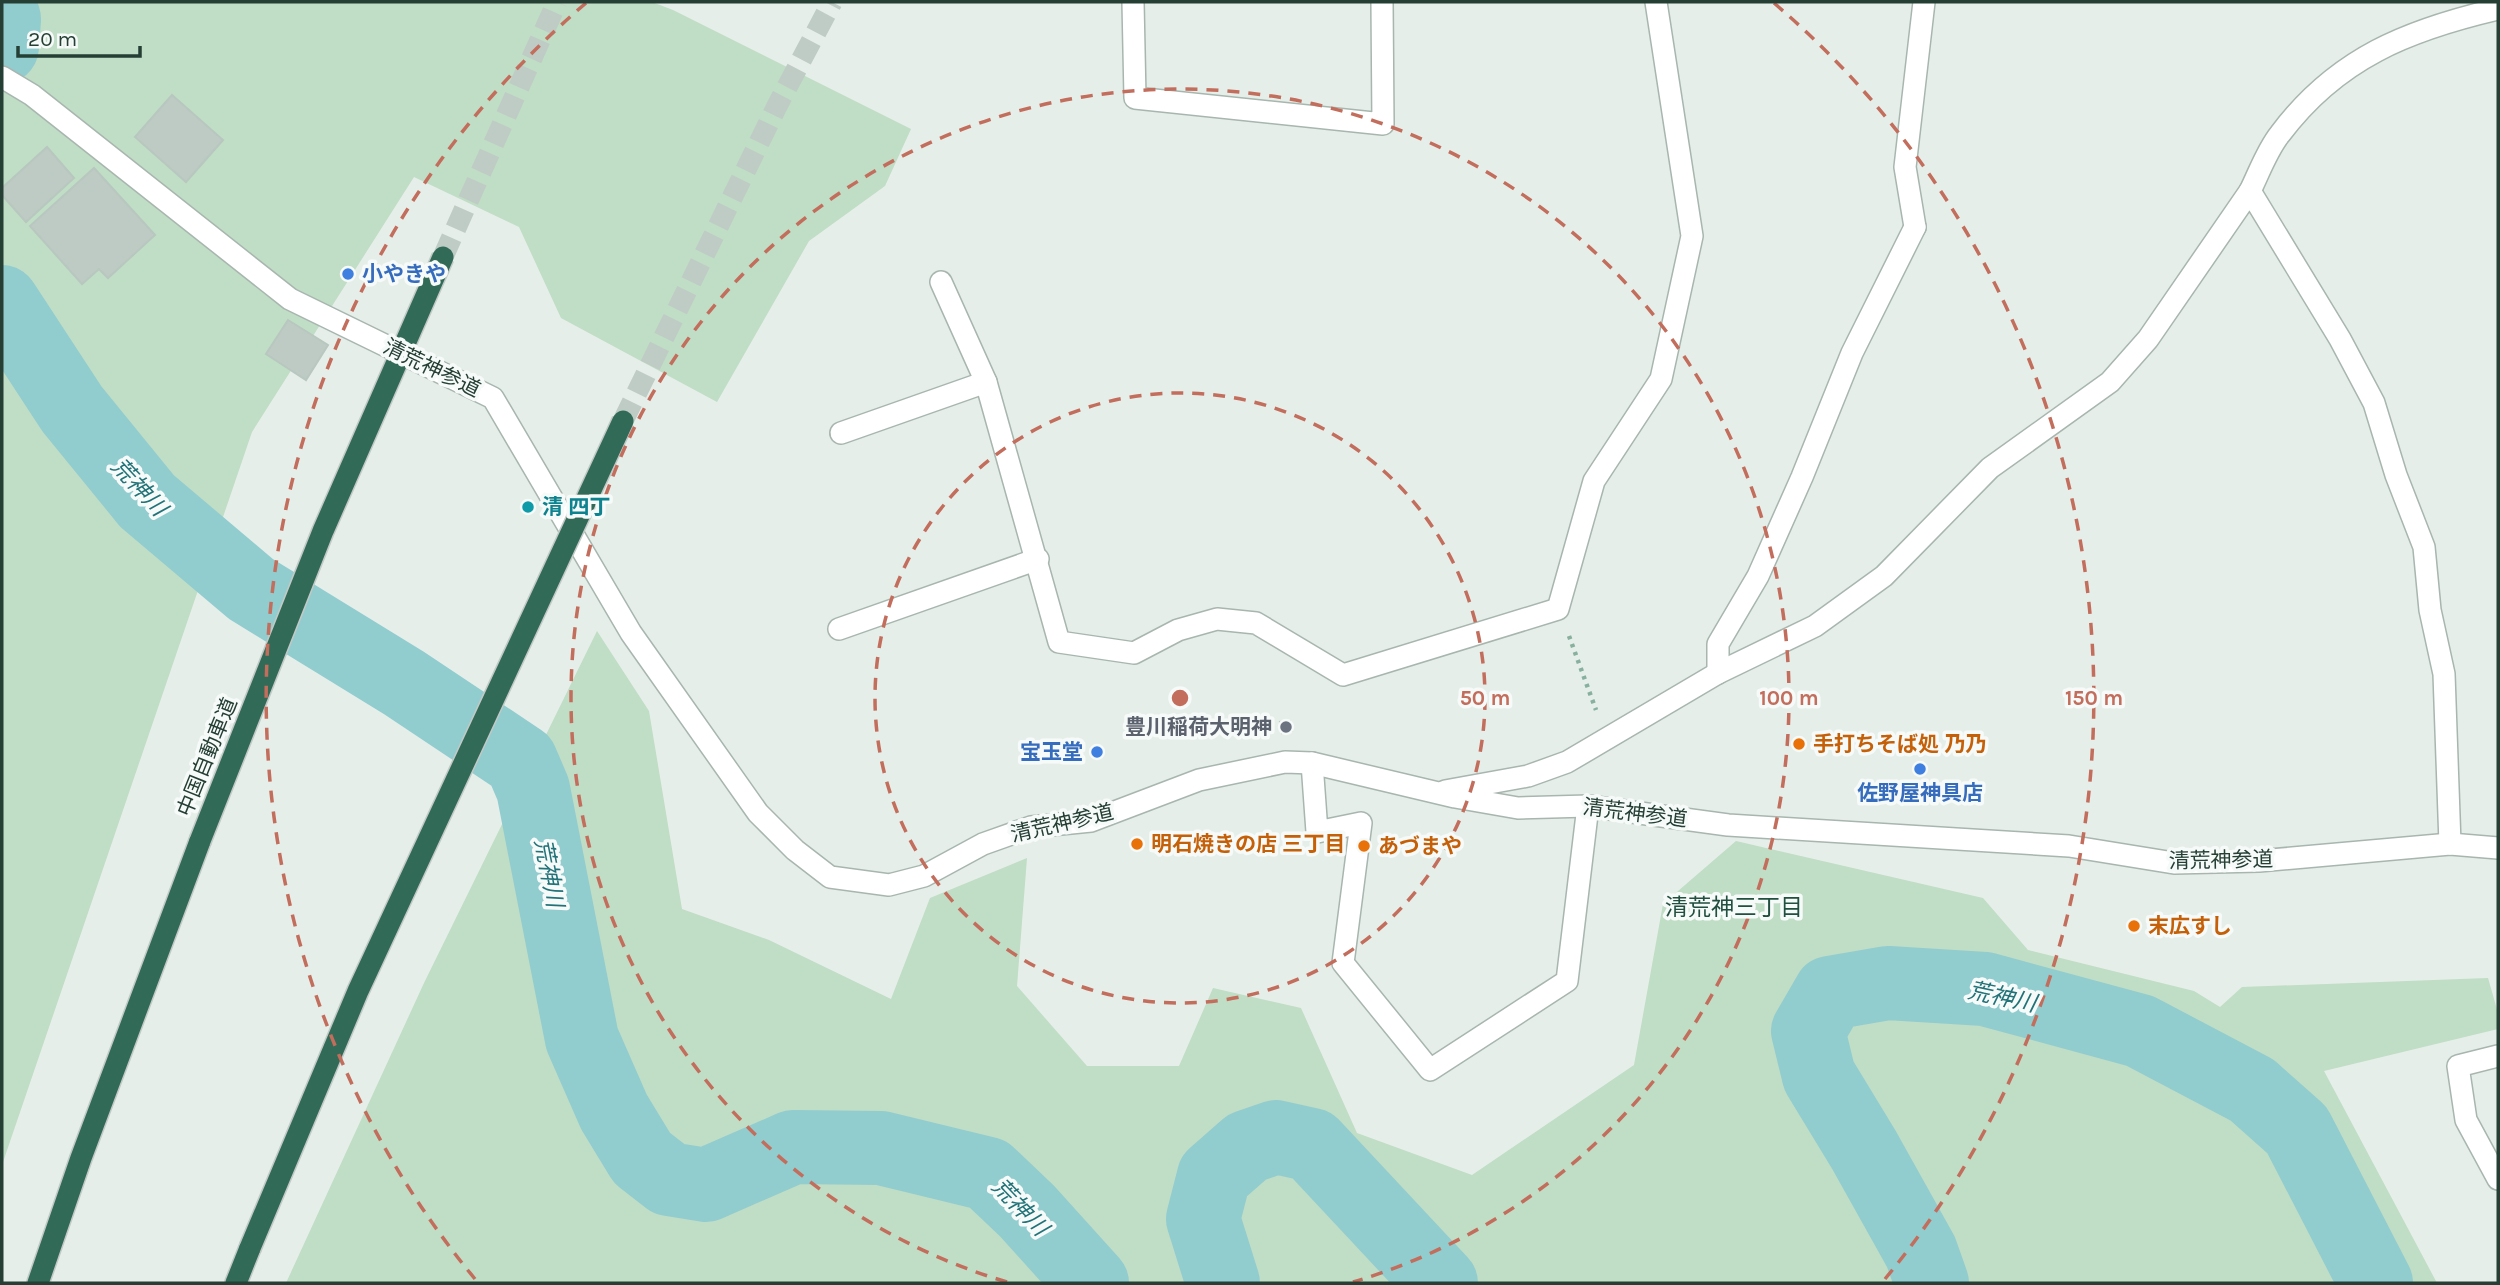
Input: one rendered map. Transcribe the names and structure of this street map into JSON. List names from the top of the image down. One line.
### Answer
{"streets":{"highway":["中国自動車道"],"street":["清荒神参道"]},"districts":["清荒神三丁目"],"water":["荒神川"],"places":["小やきや","清 四丁","豊川稲荷大明神","手打ちそば処 乃乃","宝玉堂","佐野屋神具店","明石焼きの店 三丁目","あづまや","末広すし"],"scale_bar":"20 m","rings":["50 m","100 m","150 m"]}
